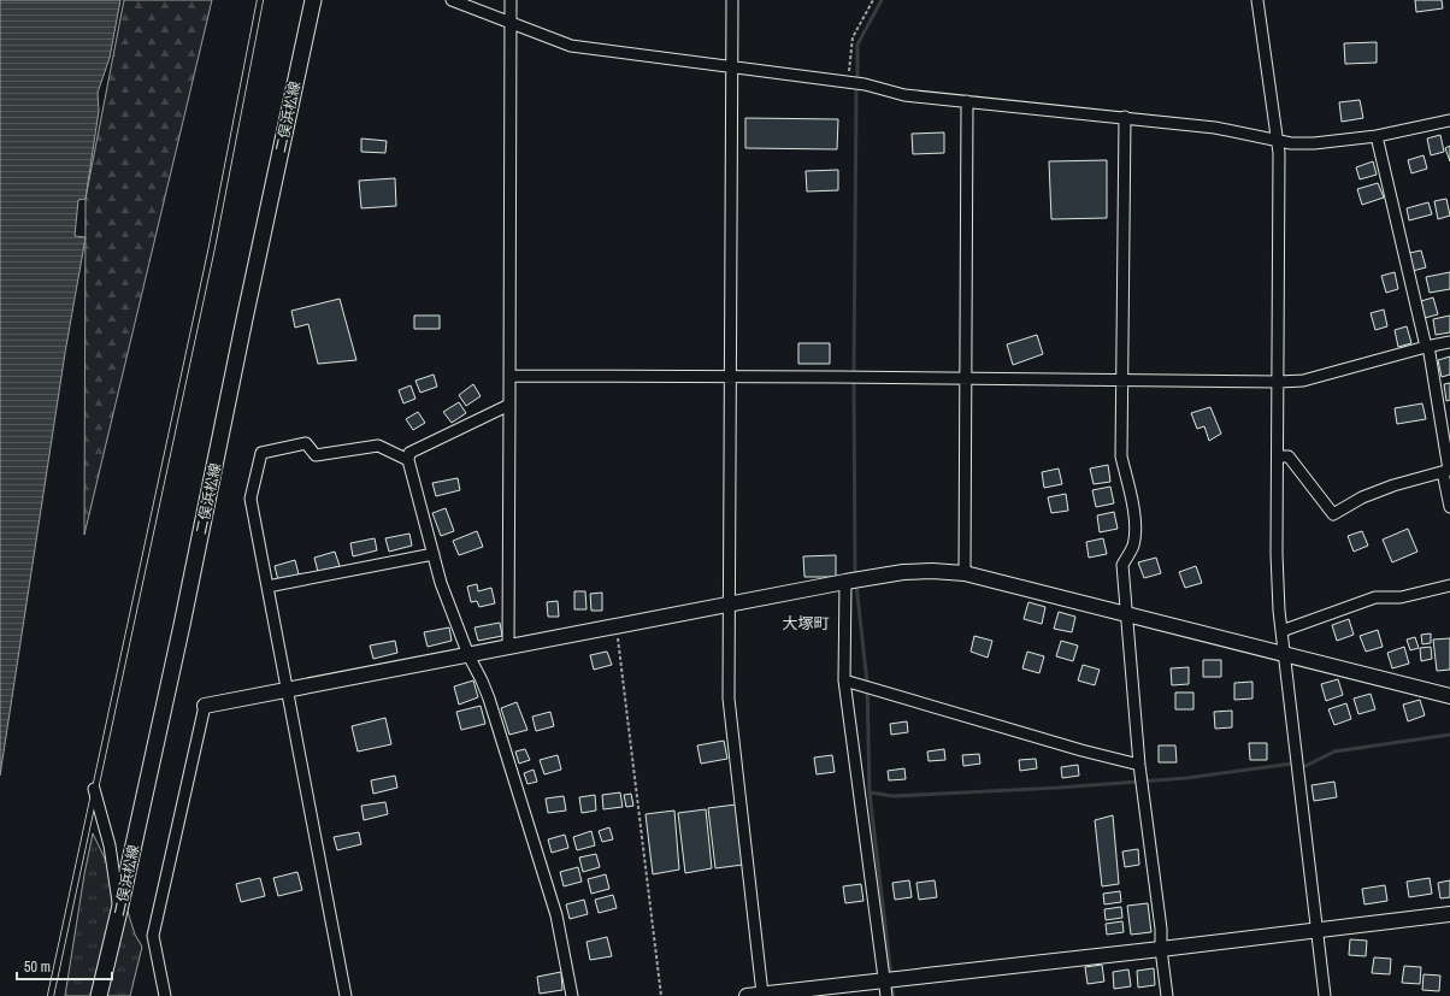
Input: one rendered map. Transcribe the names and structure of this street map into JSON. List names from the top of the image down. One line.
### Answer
{"streets":{"main road":["二俣浜松線"]},"districts":["大塚町"],"scale_bar":"50 m"}
